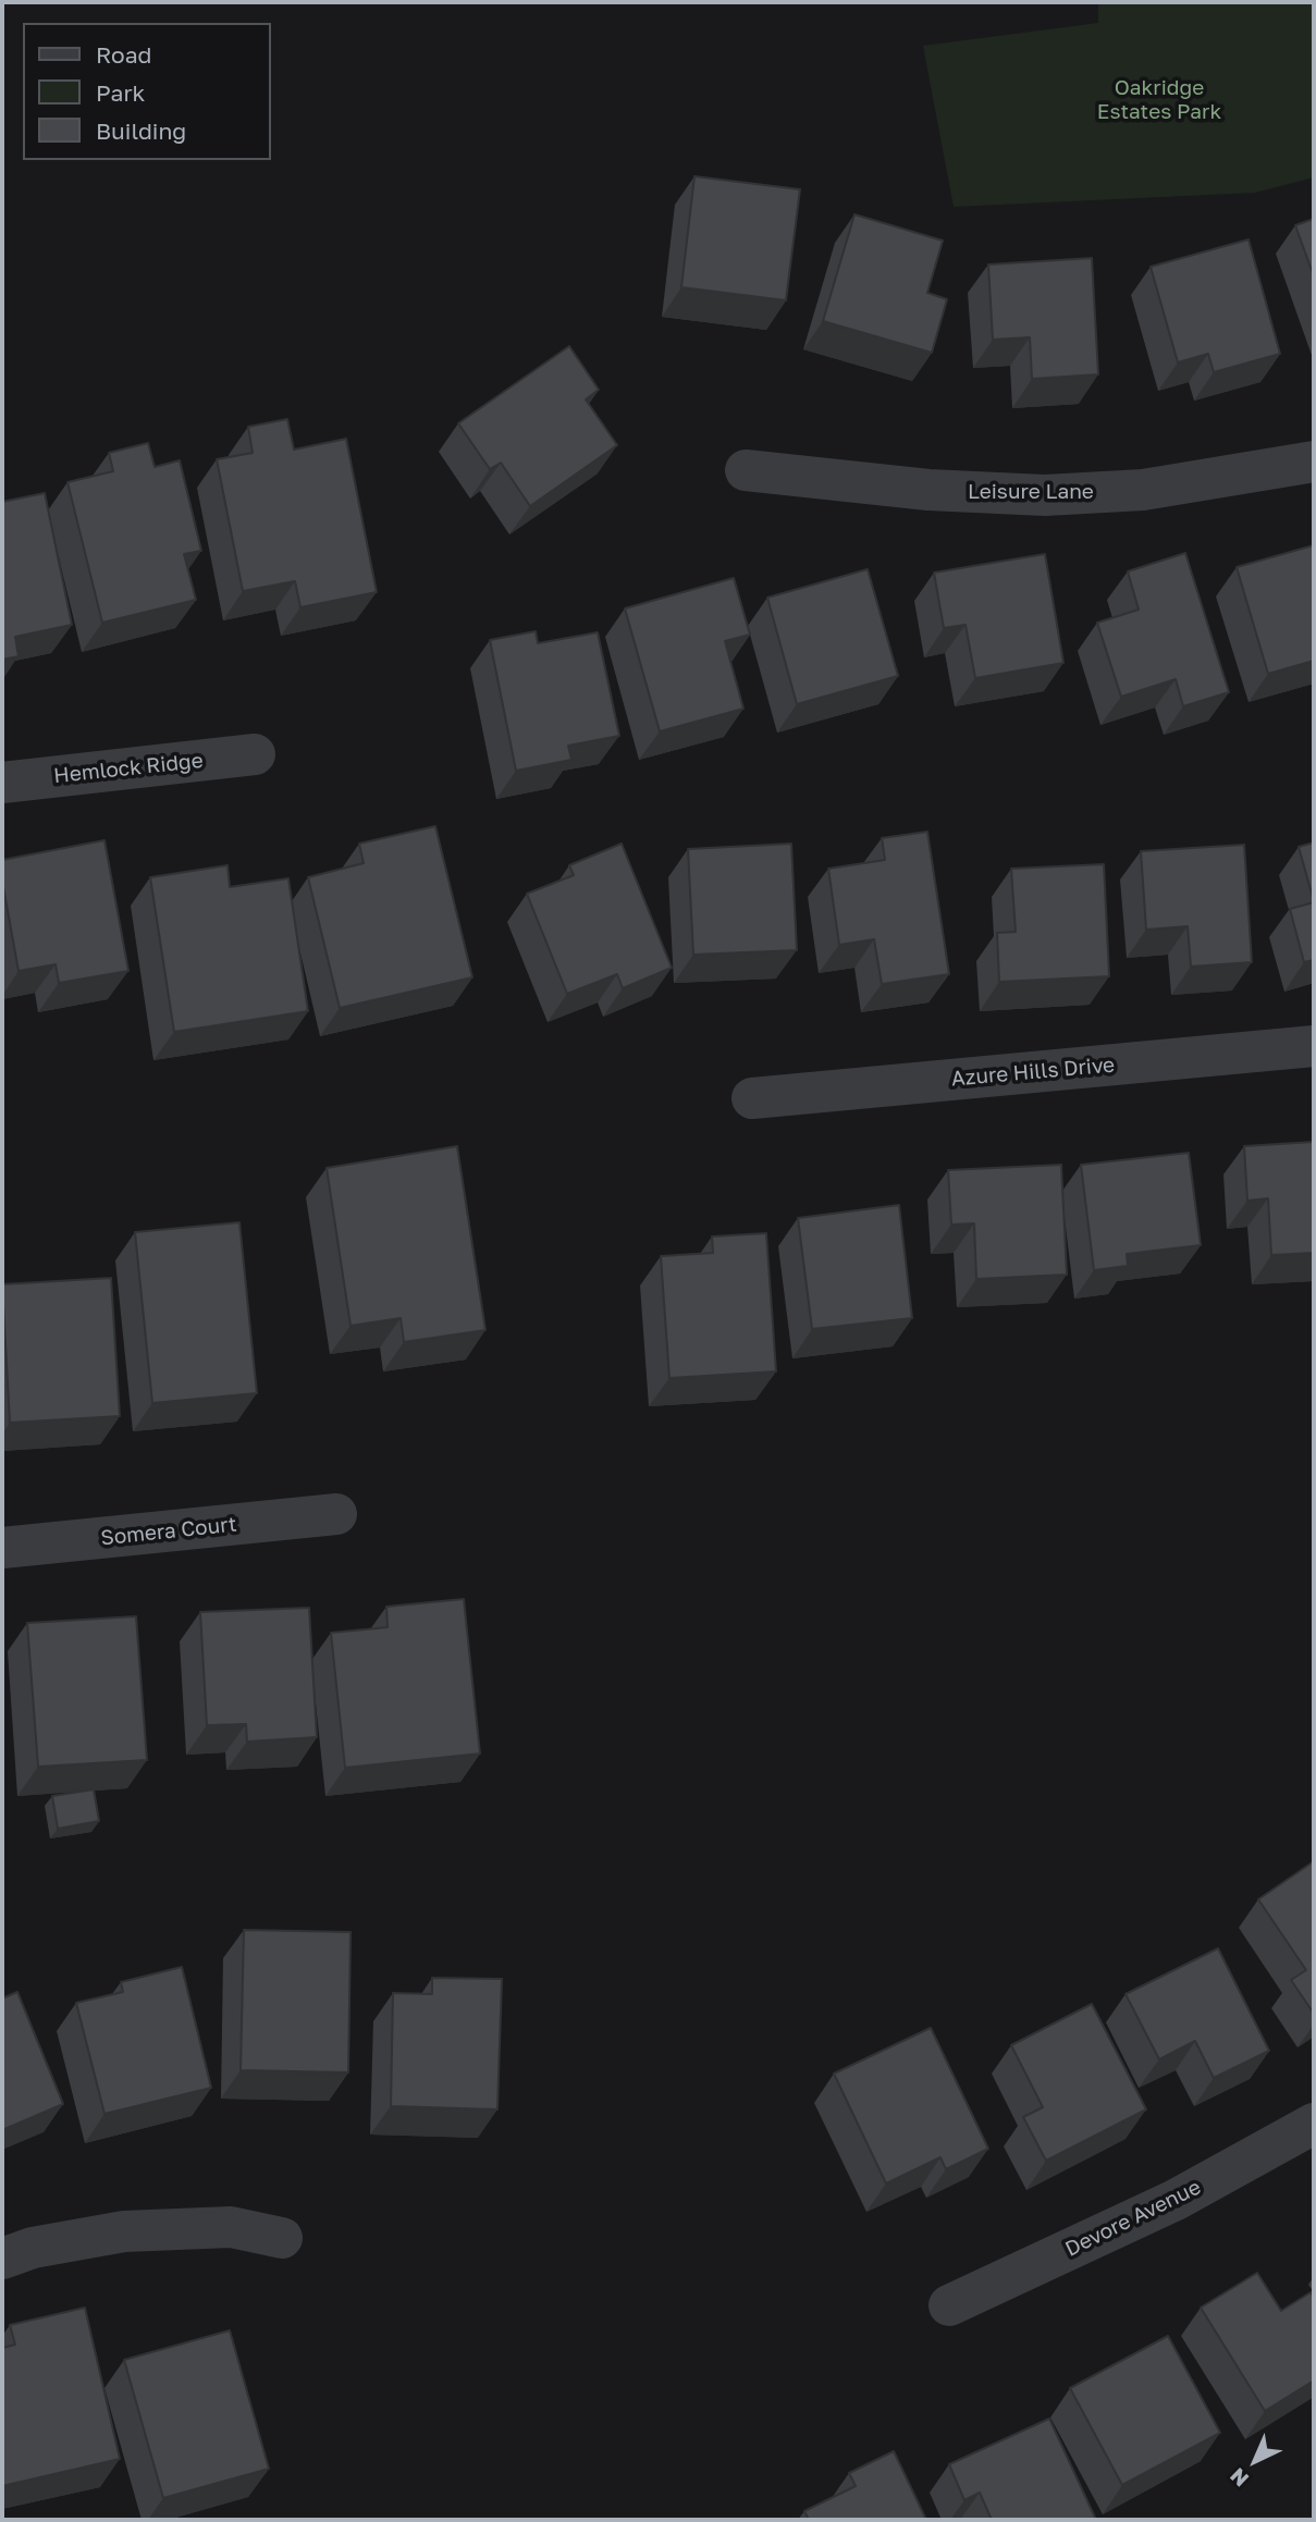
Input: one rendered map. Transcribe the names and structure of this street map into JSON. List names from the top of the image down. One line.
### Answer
{"streets":{"street":["Leisure Lane","Hemlock Ridge","Azure Hills Drive","Somera Court","Devore Avenue"]},"parks":["Oakridge Estates Park"],"legend":["Road","Park","Building"],"north":"bottom left"}
